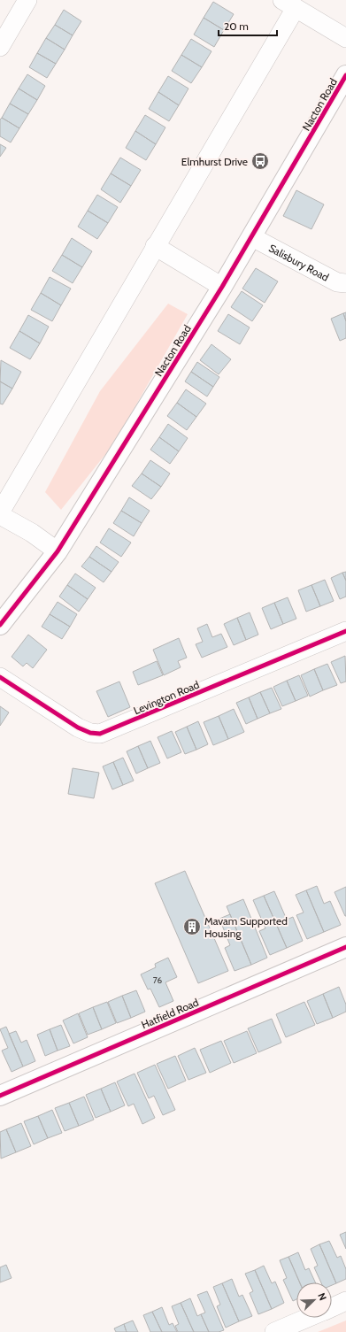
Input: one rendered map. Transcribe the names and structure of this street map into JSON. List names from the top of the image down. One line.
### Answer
{"streets":{"street":["Nacton Road","Salisbury Road","Levington Road","Hatfield Road"]},"crossings":[["Nacton Road","Salisbury Road"]],"places":{"bus stop":["Elmhurst Drive"],"building":["Mavam Supported Housing"]},"house_numbers":["76"],"scale_bar":"20 m","north":"top right"}
